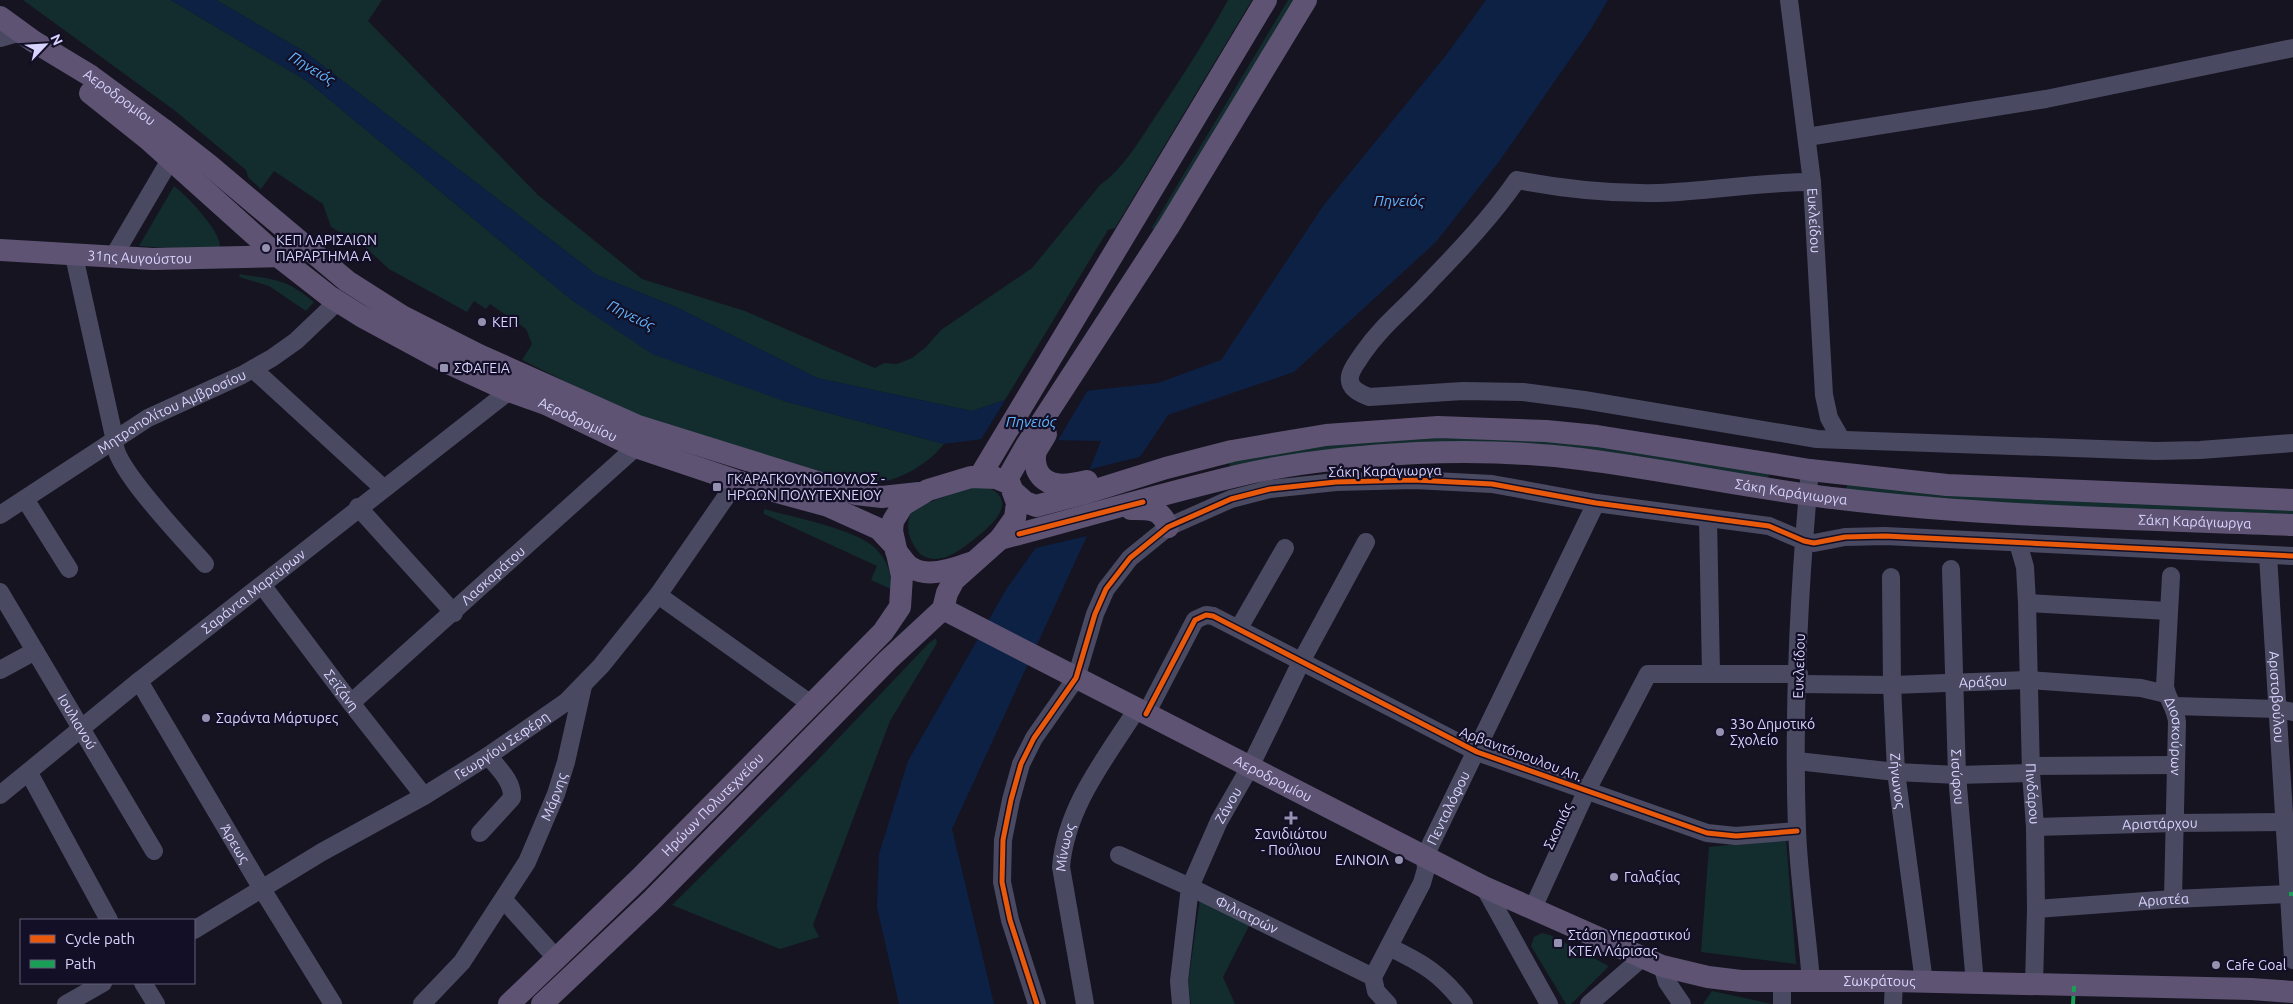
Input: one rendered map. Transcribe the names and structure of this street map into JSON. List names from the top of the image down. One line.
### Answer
{"streets":{"main road":["Αεροδρομίου","31ης Αυγούστου","Σάκη Καράγιωργα","Ηρώων Πολυτεχνείου","Σωκράτους"],"street":["Ευκλείδου","Μητροπολίτου Αμβροσίου","Λασκαράτου","Σαράντα Μαρτύρων","Αράξου","Σεϊζάνη","Αριστοβούλου","Ιουλιανού","Διοσκούρων","Γεωργίου Σεφέρη","Αρβανιτόπουλου Απ.","Σισύφου","Ζήνωνος","Πινδάρου","Μάρνης","Ζάνου","Πενταλόφου","Αριστάρχου","Σκοπιάς","Άρεως","Μίνωος","Αριστέα","Φιλιατρών"]},"crossings":[["Αεροδρομίου","31ης Αυγούστου"],["Αεροδρομίου","Μητροπολίτου Αμβροσίου"],["Αεροδρομίου","Σάκη Καράγιωργα"],["Αεροδρομίου","Λασκαράτου"],["Αεροδρομίου","Σαράντα Μαρτύρων"],["Αεροδρομίου","Γεωργίου Σεφέρη"],["Αεροδρομίου","Ηρώων Πολυτεχνείου"],["Αεροδρομίου","Ζάνου"],["Αεροδρομίου","Πενταλόφου"],["Αεροδρομίου","Μίνωος"],["Αεροδρομίου","Σωκράτους"],["Ευκλείδου","Σάκη Καράγιωργα"],["Ευκλείδου","Αράξου"],["Ευκλείδου","Αρβανιτόπουλου Απ."],["Ευκλείδου","Σωκράτους"],["Σάκη Καράγιωργα","Πενταλόφου"],["Λασκαράτου","Σεϊζάνη"],["Σαράντα Μαρτύρων","Σεϊζάνη"],["Σαράντα Μαρτύρων","Ιουλιανού"],["Σαράντα Μαρτύρων","Άρεως"],["Αράξου","Αριστοβούλου"],["Αράξου","Διοσκούρων"],["Αράξου","Σισύφου"],["Αράξου","Ζήνωνος"],["Αράξου","Πινδάρου"],["Αράξου","Σκοπιάς"],["Σεϊζάνη","Γεωργίου Σεφέρη"],["Αριστοβούλου","Αριστάρχου"],["Αριστοβούλου","Αριστέα"],["Διοσκούρων","Αριστάρχου"],["Διοσκούρων","Αριστέα"],["Γεωργίου Σεφέρη","Μάρνης"],["Γεωργίου Σεφέρη","Άρεως"],["Αρβανιτόπουλου Απ.","Ζάνου"],["Αρβανιτόπουλου Απ.","Πενταλόφου"],["Αρβανιτόπουλου Απ.","Σκοπιάς"],["Αρβανιτόπουλου Απ.","Μίνωος"],["Σισύφου","Σωκράτους"],["Ζήνωνος","Σωκράτους"],["Πινδάρου","Αριστάρχου"],["Πινδάρου","Αριστέα"],["Πινδάρου","Σωκράτους"],["Ζάνου","Φιλιατρών"],["Πενταλόφου","Φιλιατρών"],["Σκοπιάς","Σωκράτους"]],"water":["Πηνειός"],"places":{"other":["ΚΕΠ ΛΑΡΙΣΑΙΩΝ ΠΑΡΑΡΤΗΜΑ A","ΚΕΠ","Σαράντα Μάρτυρες","33ο Δημοτικό Σχολείο","ΕΛΙΝΟΙΛ","Γαλαξίας","Cafe Goal"],"transit":["ΣΦΑΓΕΙΑ","ΓΚΑΡΑΓΚΟΥΝΟΠΟΥΛΟΣ - ΗΡΩΩΝ ΠΟΛΥΤΕΧΝΕΙΟΥ","Στάση Υπεραστικού ΚΤΕΛ Λάρισας"],"health":["Σανιδιώτου - Πούλιου"]},"legend":["Cycle path","Path"],"north":"top right"}
